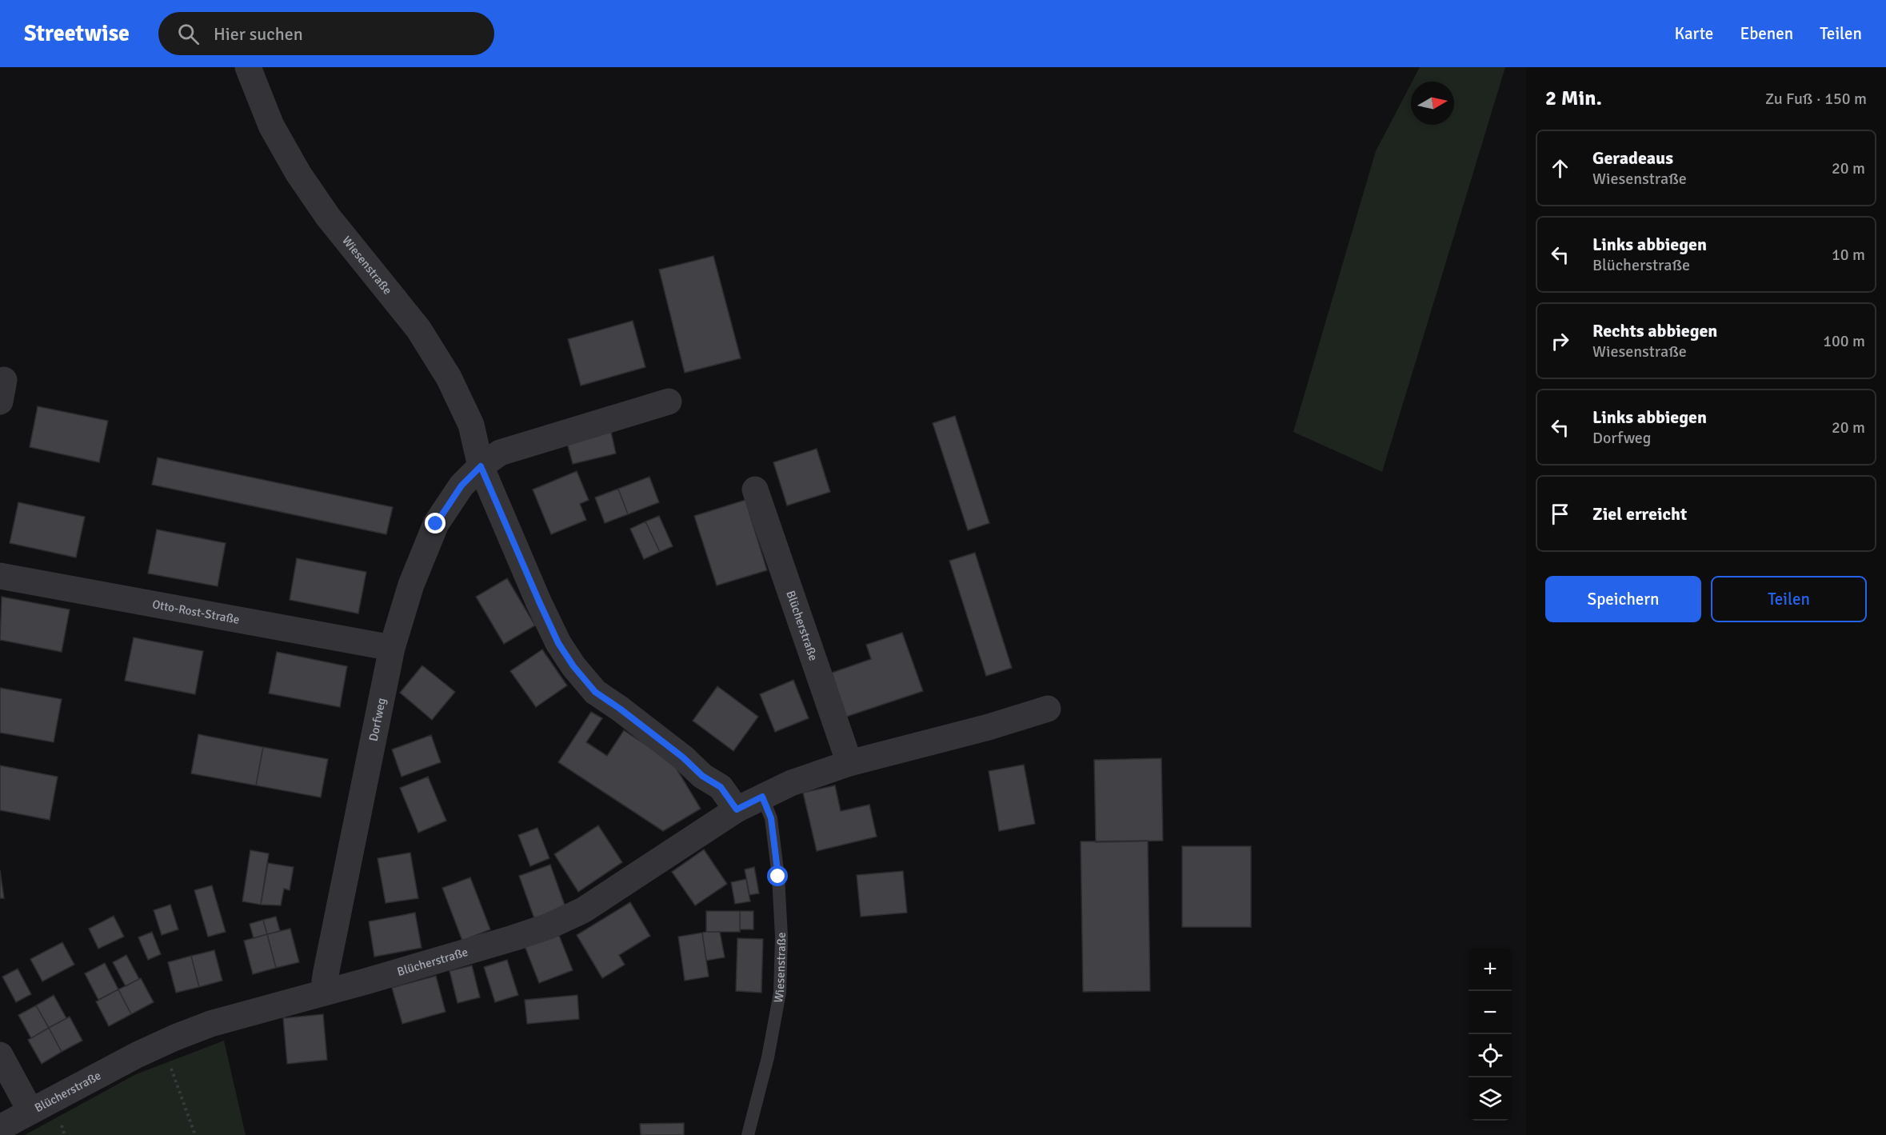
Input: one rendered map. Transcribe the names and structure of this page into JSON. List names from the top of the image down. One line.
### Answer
{"streets":{"street":["Wiesenstraße","Otto-Rost-Straße","Blücherstraße","Dorfweg"]},"crossings":[["Wiesenstraße","Blücherstraße"],["Wiesenstraße","Dorfweg"],["Otto-Rost-Straße","Dorfweg"],["Blücherstraße","Dorfweg"]],"north":"right","page":{"header":"Streetwise","search":"Hier suchen","nav":["Karte","Ebenen","Teilen"],"heading":["2 Min.","Zu Fuß · 150 m"],"list":[["Geradeaus","Wiesenstraße","20 m"],["Links abbiegen","Blücherstraße","10 m"],["Rechts abbiegen","Wiesenstraße","100 m"],["Links abbiegen","Dorfweg","20 m"],"Ziel erreicht"],"buttons":["Speichern","Teilen"],"map_buttons":["+","−"]}}
